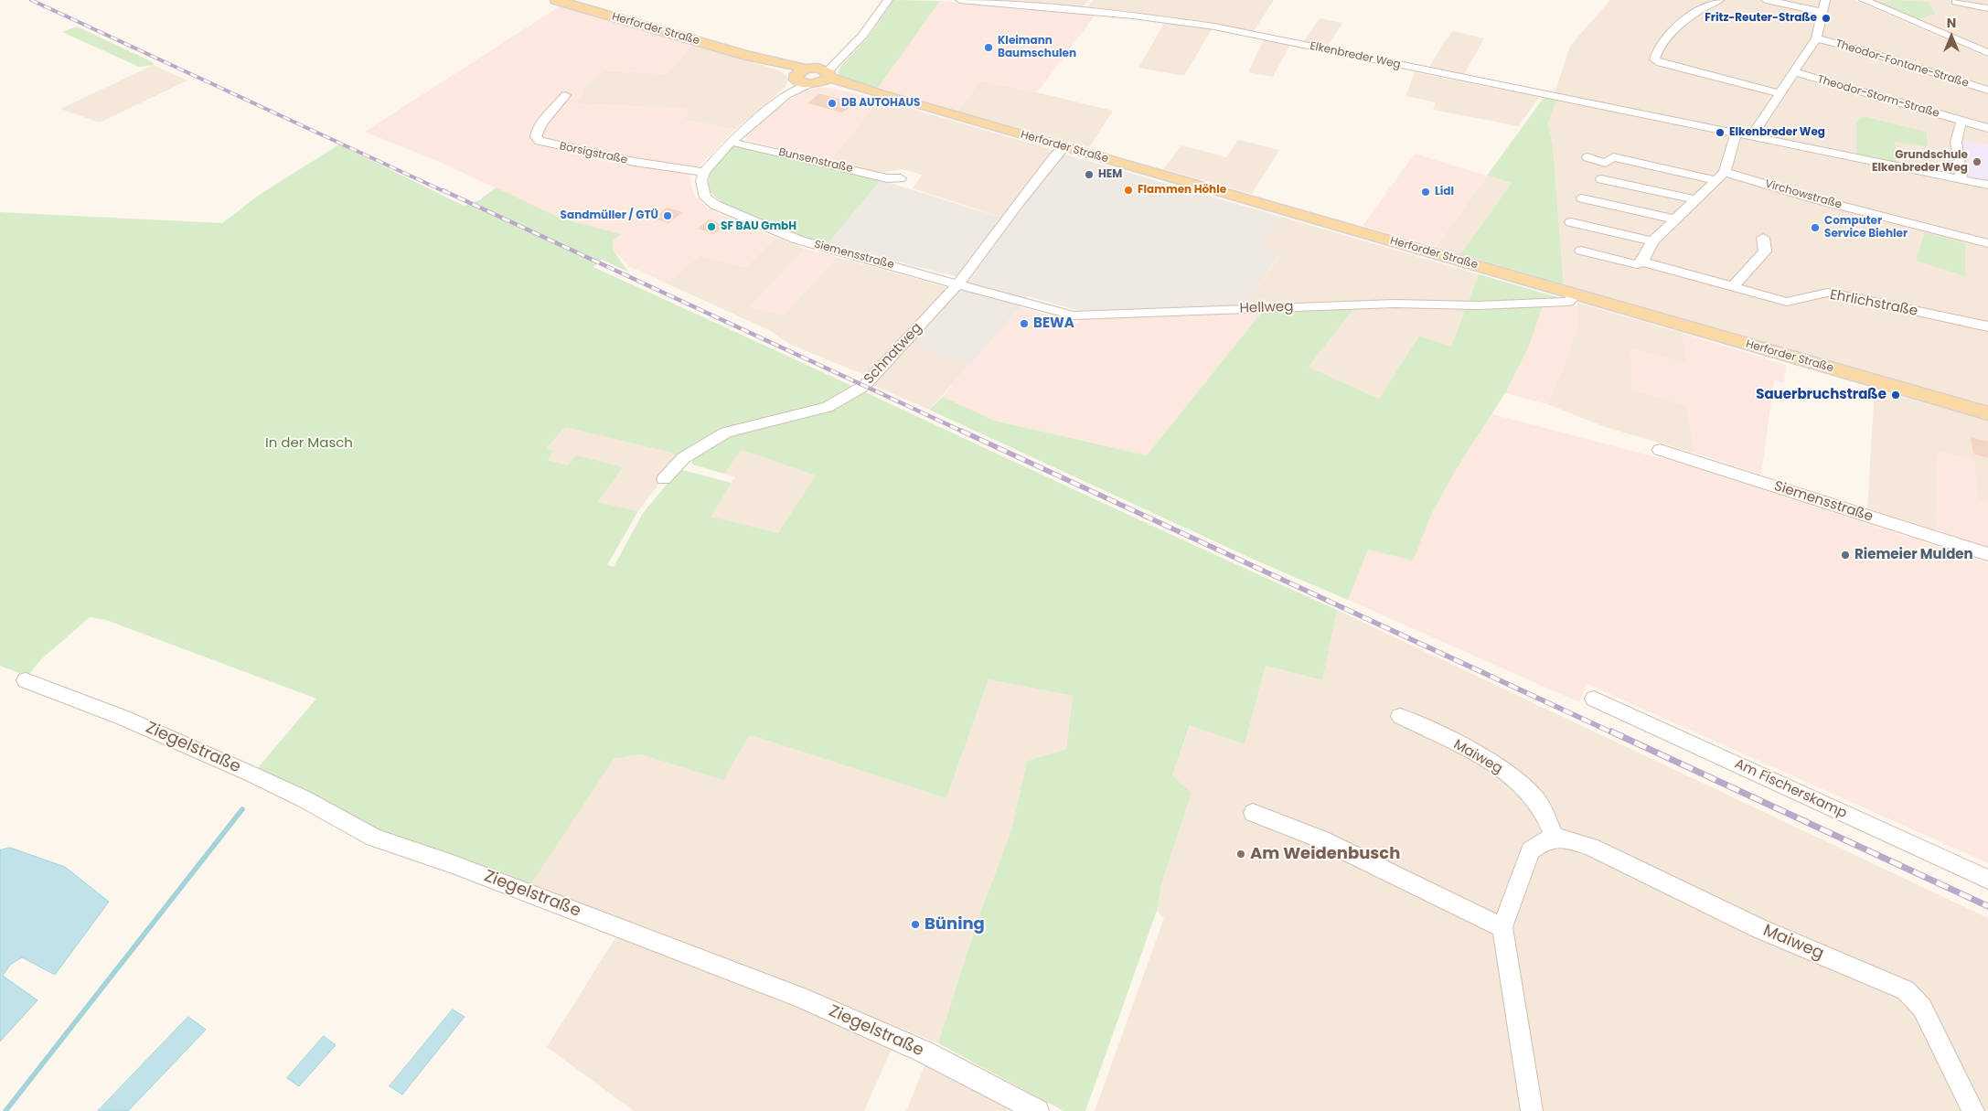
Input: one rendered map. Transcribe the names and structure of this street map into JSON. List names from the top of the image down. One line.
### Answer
{"streets":{"main road":["Herforder Straße"],"street":["Elkenbreder Weg","Theodor-Fontane-Straße","Theodor-Storm-Straße","Borsigstraße","Bunsenstraße","Virchowstraße","Siemensstraße","Ehrlichstraße","Hellweg","Schnatweg","Ziegelstraße","Maiweg","Am Fischerskamp"]},"crossings":[["Herforder Straße","Hellweg"],["Herforder Straße","Schnatweg"],["Borsigstraße","Siemensstraße"],["Siemensstraße","Hellweg"],["Siemensstraße","Schnatweg"],["Hellweg","Schnatweg"]],"parks":["In der Masch"],"places":["Fritz-Reuter-Straße","Kleimann Baumschulen","DB AUTOHAUS","Elkenbreder Weg","Grundschule Elkenbreder Weg","HEM","Flammen Höhle","Lidl","Sandmüller / GTÜ","SF BAU GmbH","Computer Service Biehler","BEWA","Sauerbruchstraße","Riemeier Mulden","Am Weidenbusch","Büning"],"north":"top"}
